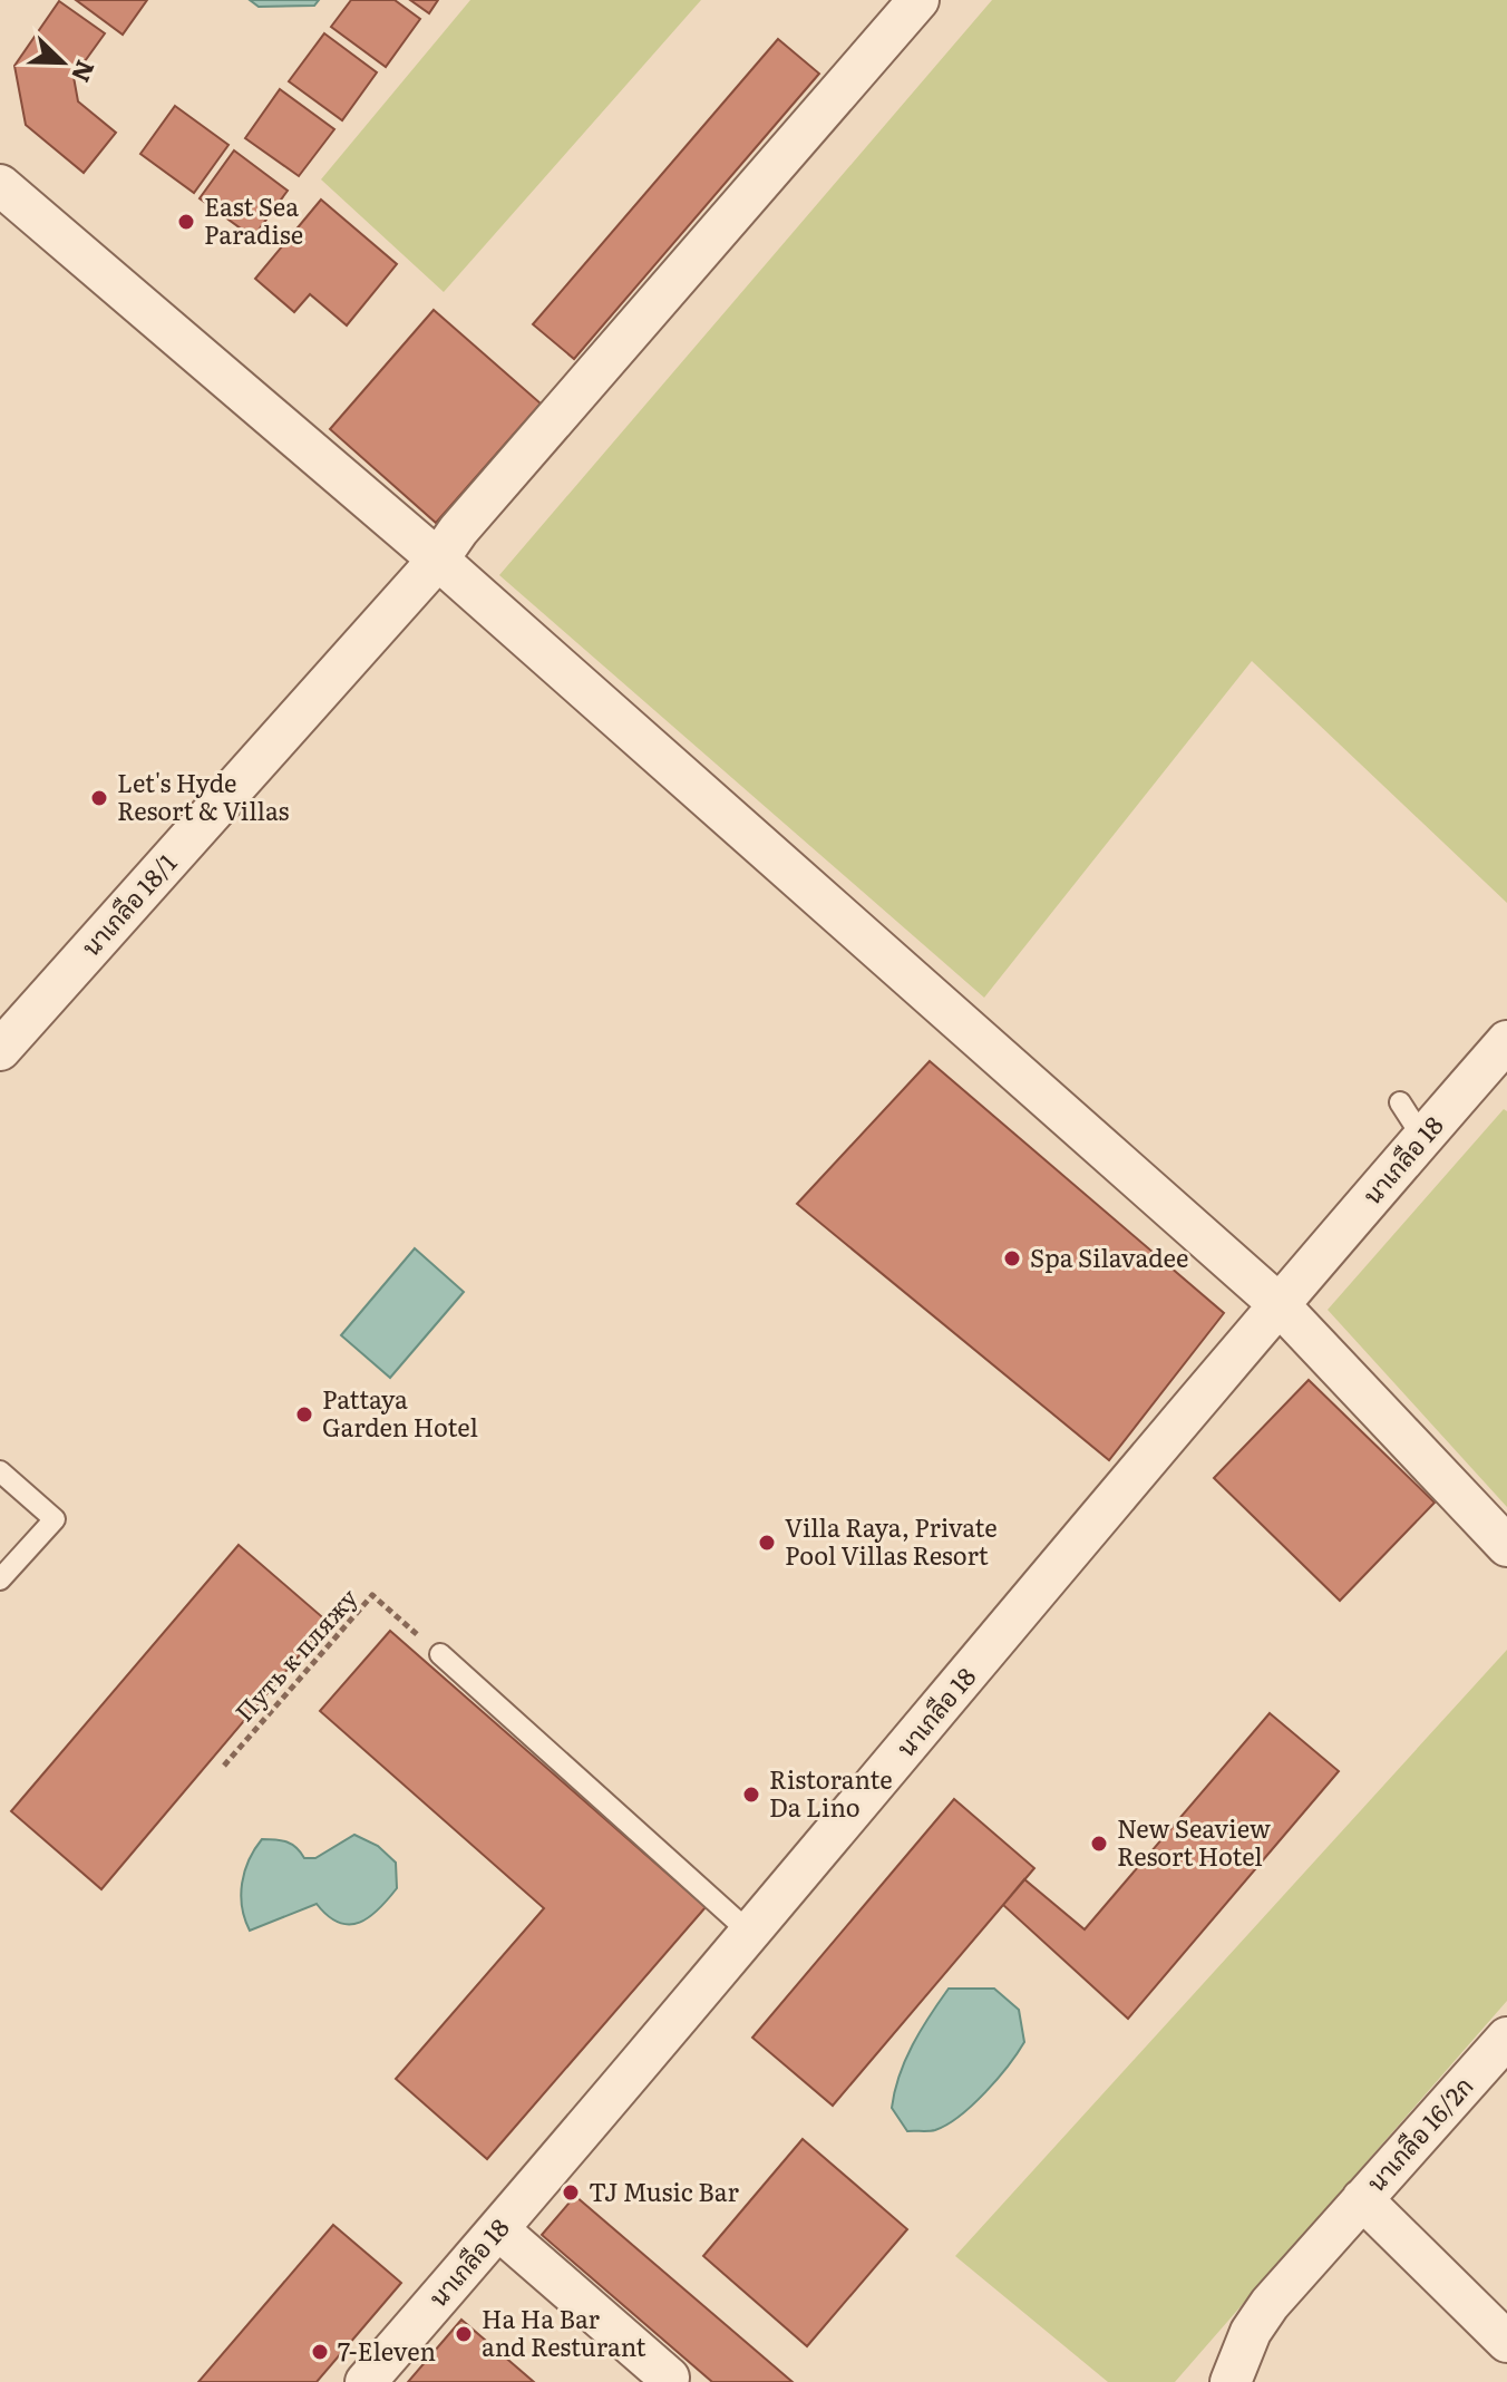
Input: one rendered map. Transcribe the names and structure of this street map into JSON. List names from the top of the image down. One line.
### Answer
{"streets":{"street":["นาเกลือ 18/1","นาเกลือ 18","นาเกลือ 16/2ก"],"path":["Путь к пляжу"]},"places":["East Sea Paradise","Let's Hyde Resort & Villas","Spa Silavadee","Pattaya Garden Hotel","Villa Raya, Private Pool Villas Resort","Ristorante Da Lino","New Seaview Resort Hotel","TJ Music Bar","Ha Ha Bar and Resturant","7-Eleven"],"north":"bottom right"}
